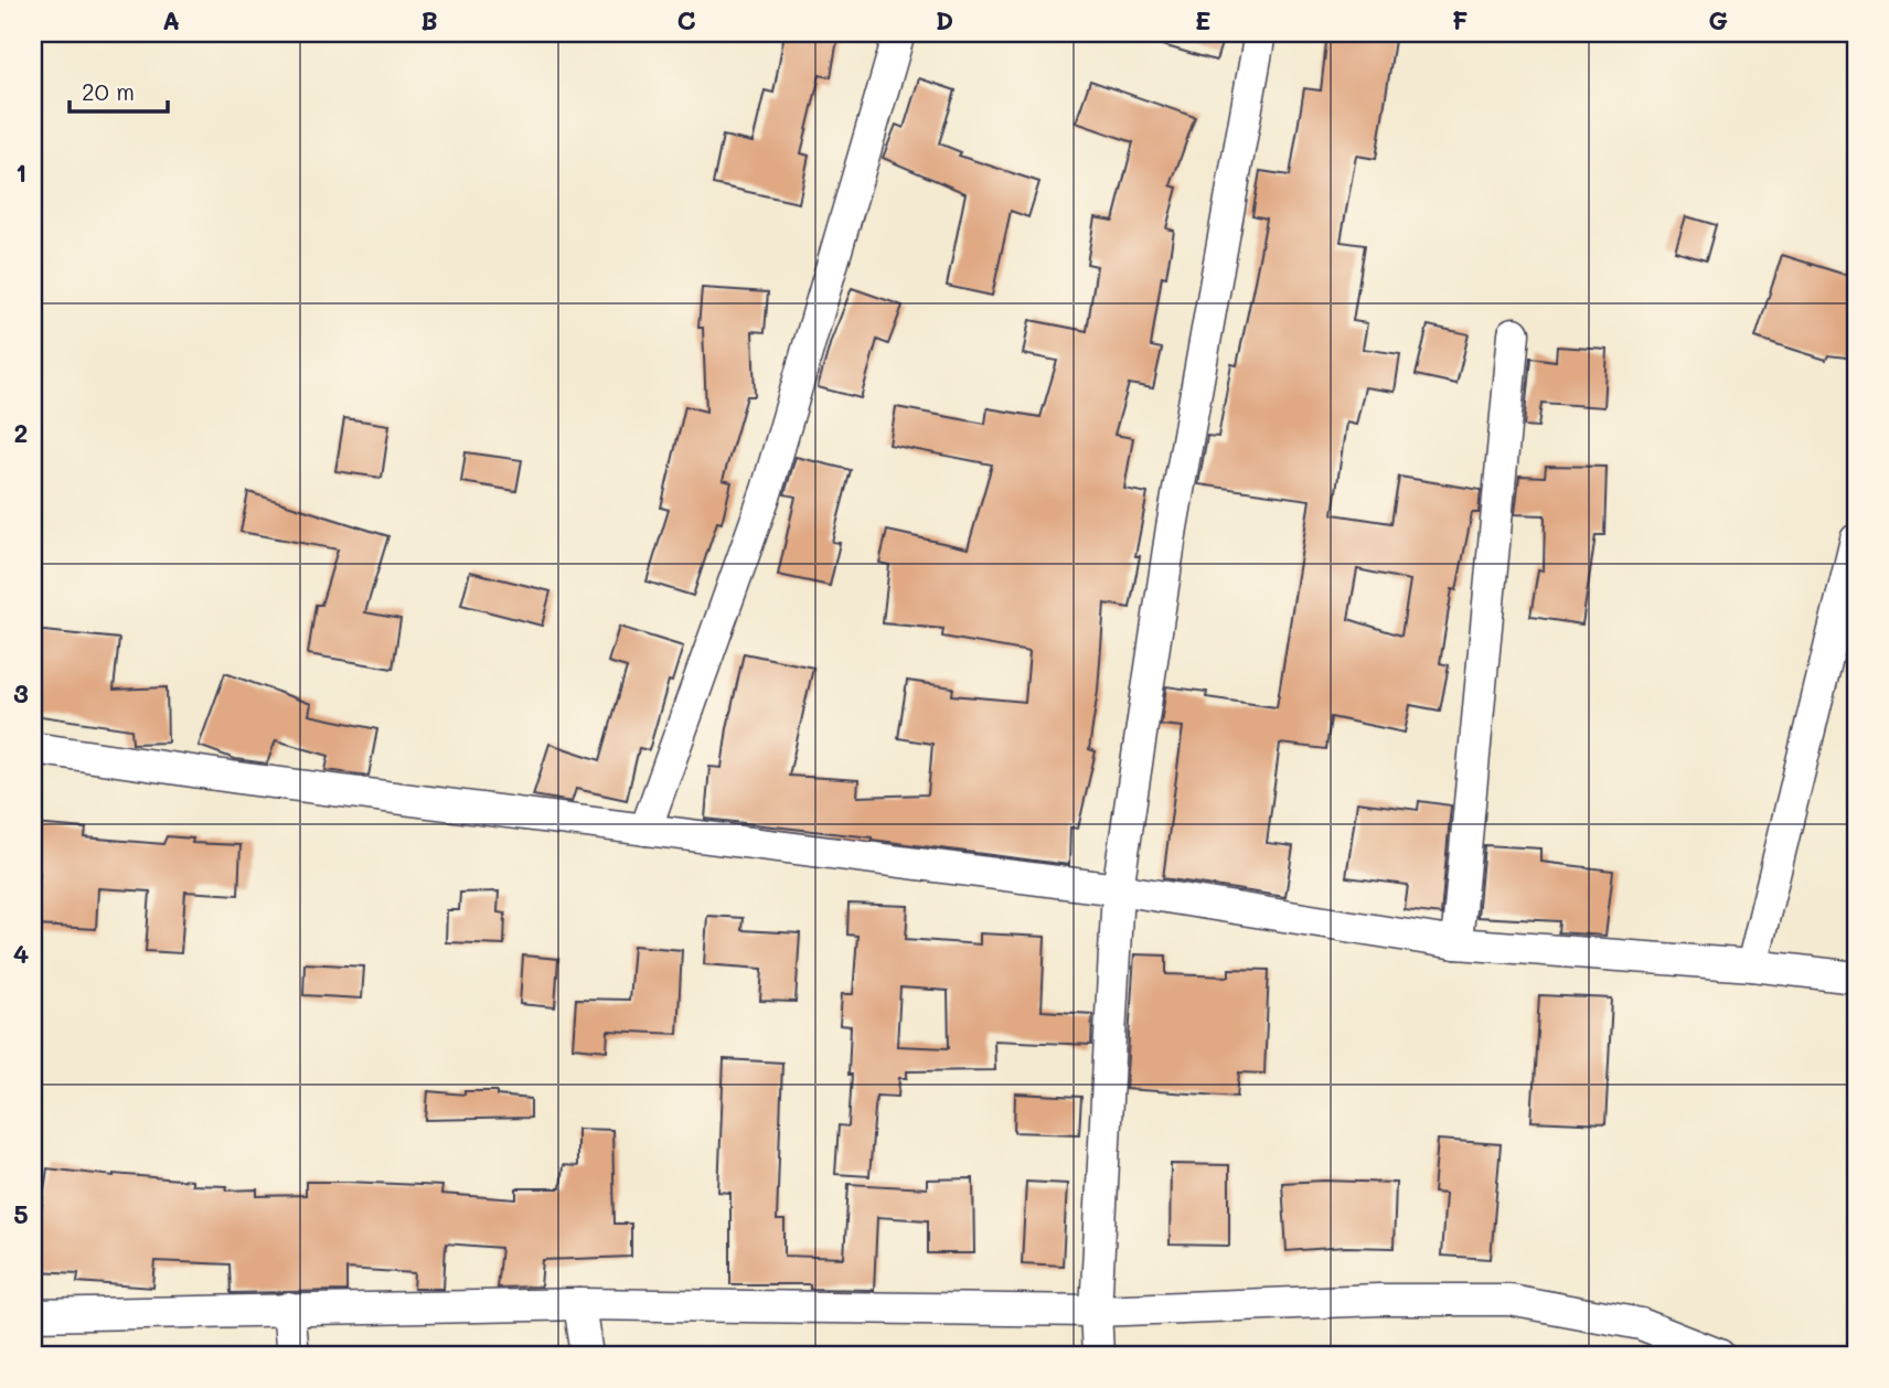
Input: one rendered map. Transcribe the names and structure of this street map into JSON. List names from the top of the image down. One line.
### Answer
{"scale_bar":"20 m","grid":{"columns":["A","B","C","D","E","F","G"],"rows":["1","2","3","4","5"]}}
